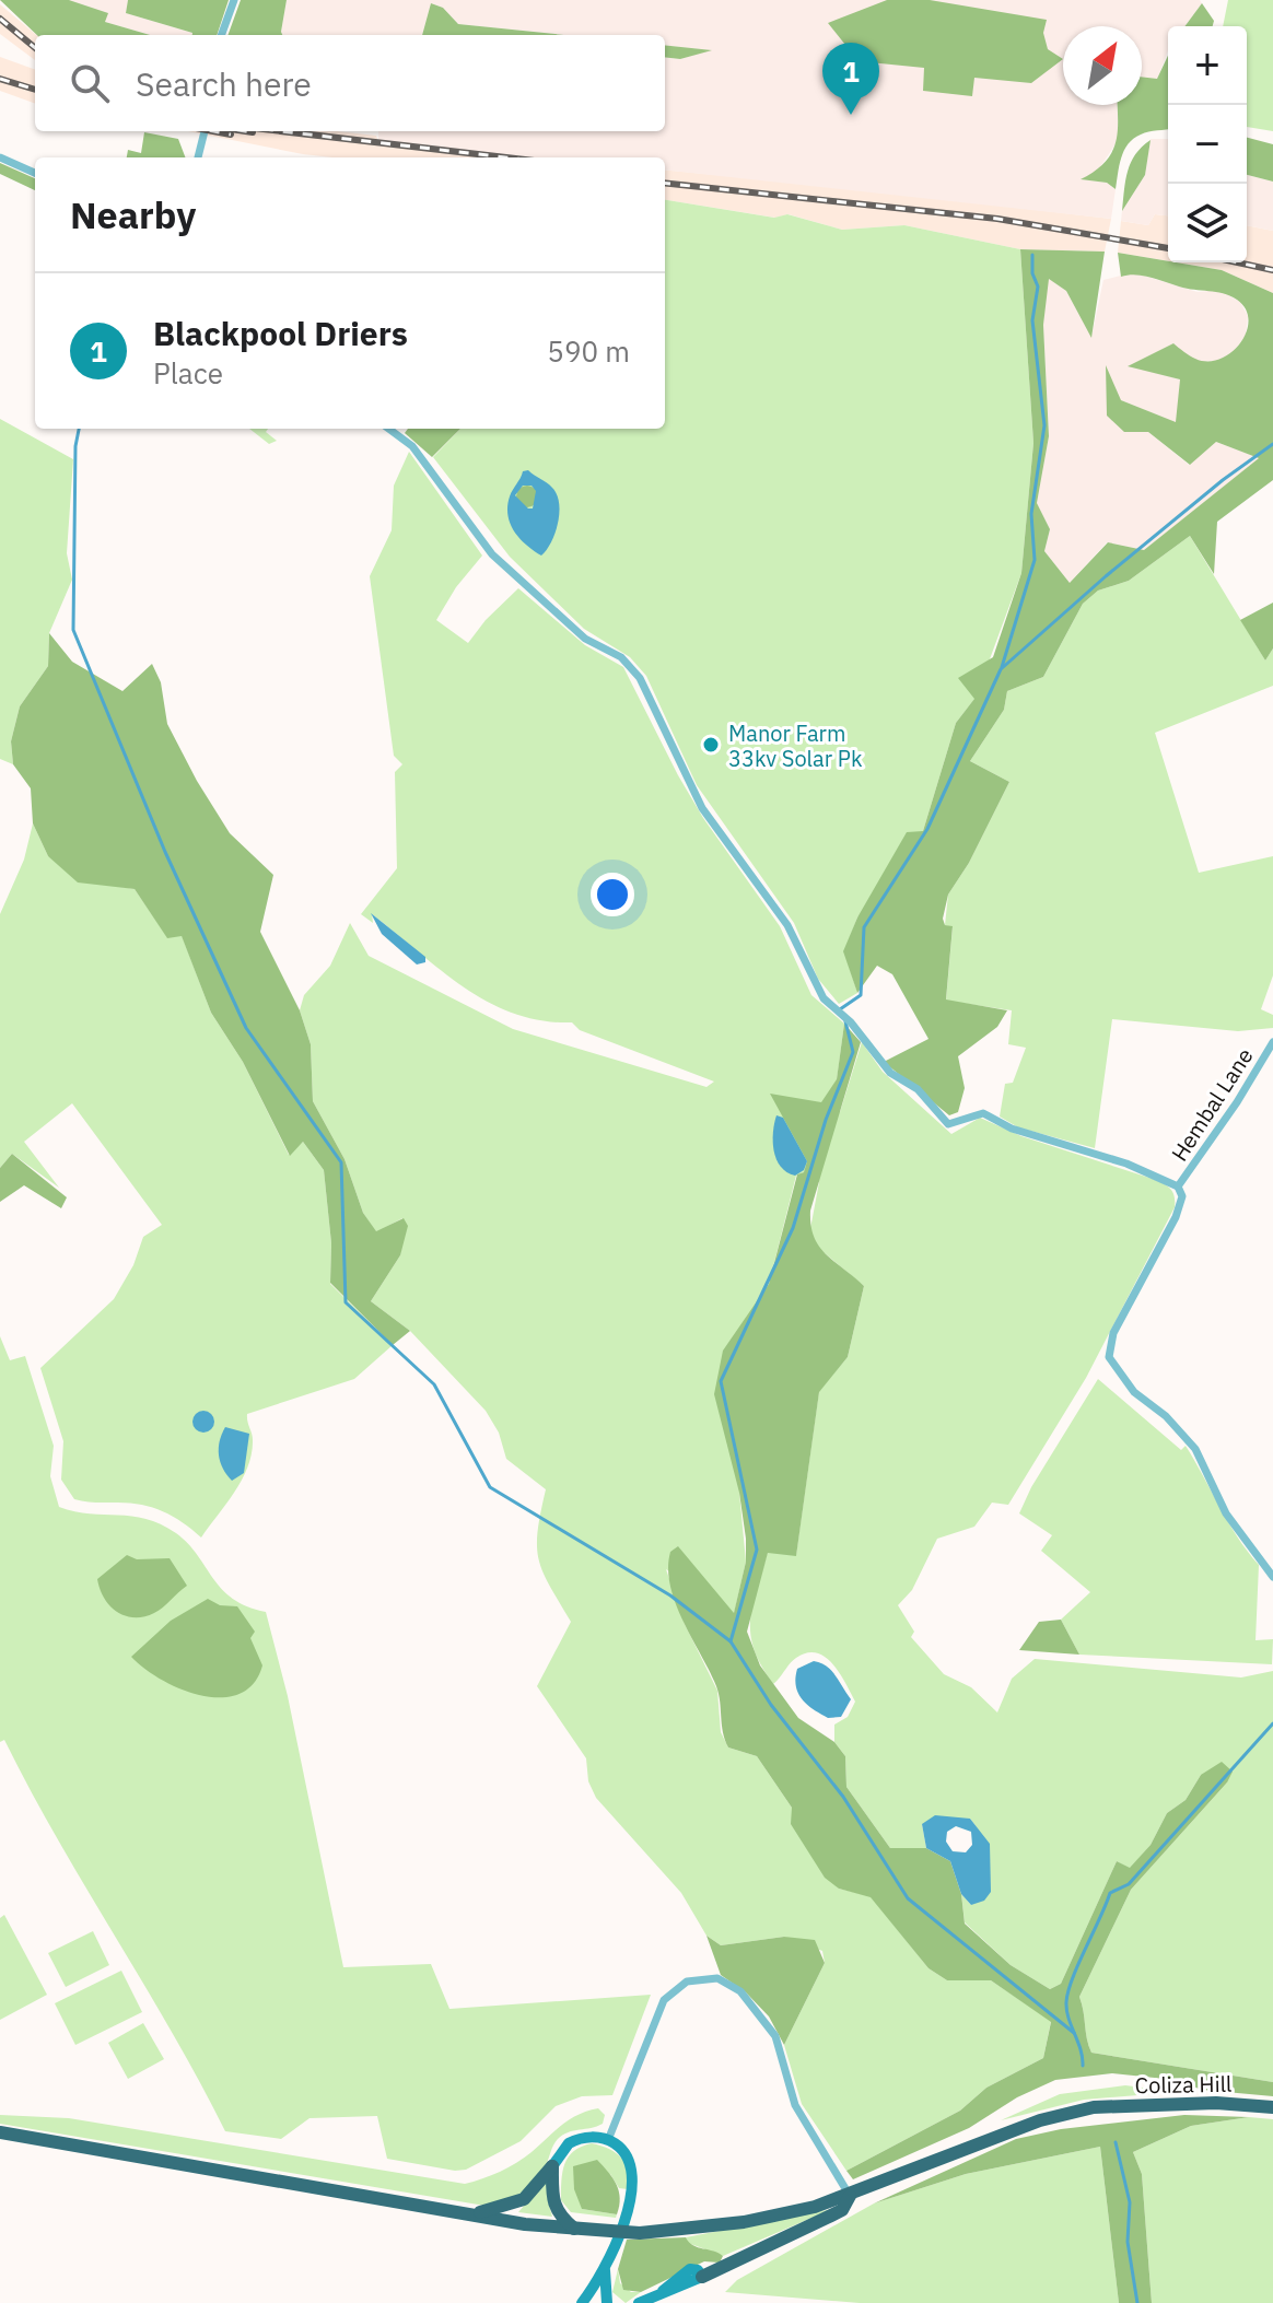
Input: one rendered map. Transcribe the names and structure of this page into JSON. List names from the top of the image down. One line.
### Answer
{"streets":{"highway":["Coliza Hill"],"street":["Hembal Lane"]},"places":["Manor Farm 33kv Solar Pk"],"north":"top right","page":{"map_buttons":["+","−"],"search":"Search here","pins":"1","heading":"Nearby","list":[{"mark":"1","name":"Blackpool Driers","note":"Place","value":"590 m"}]}}
